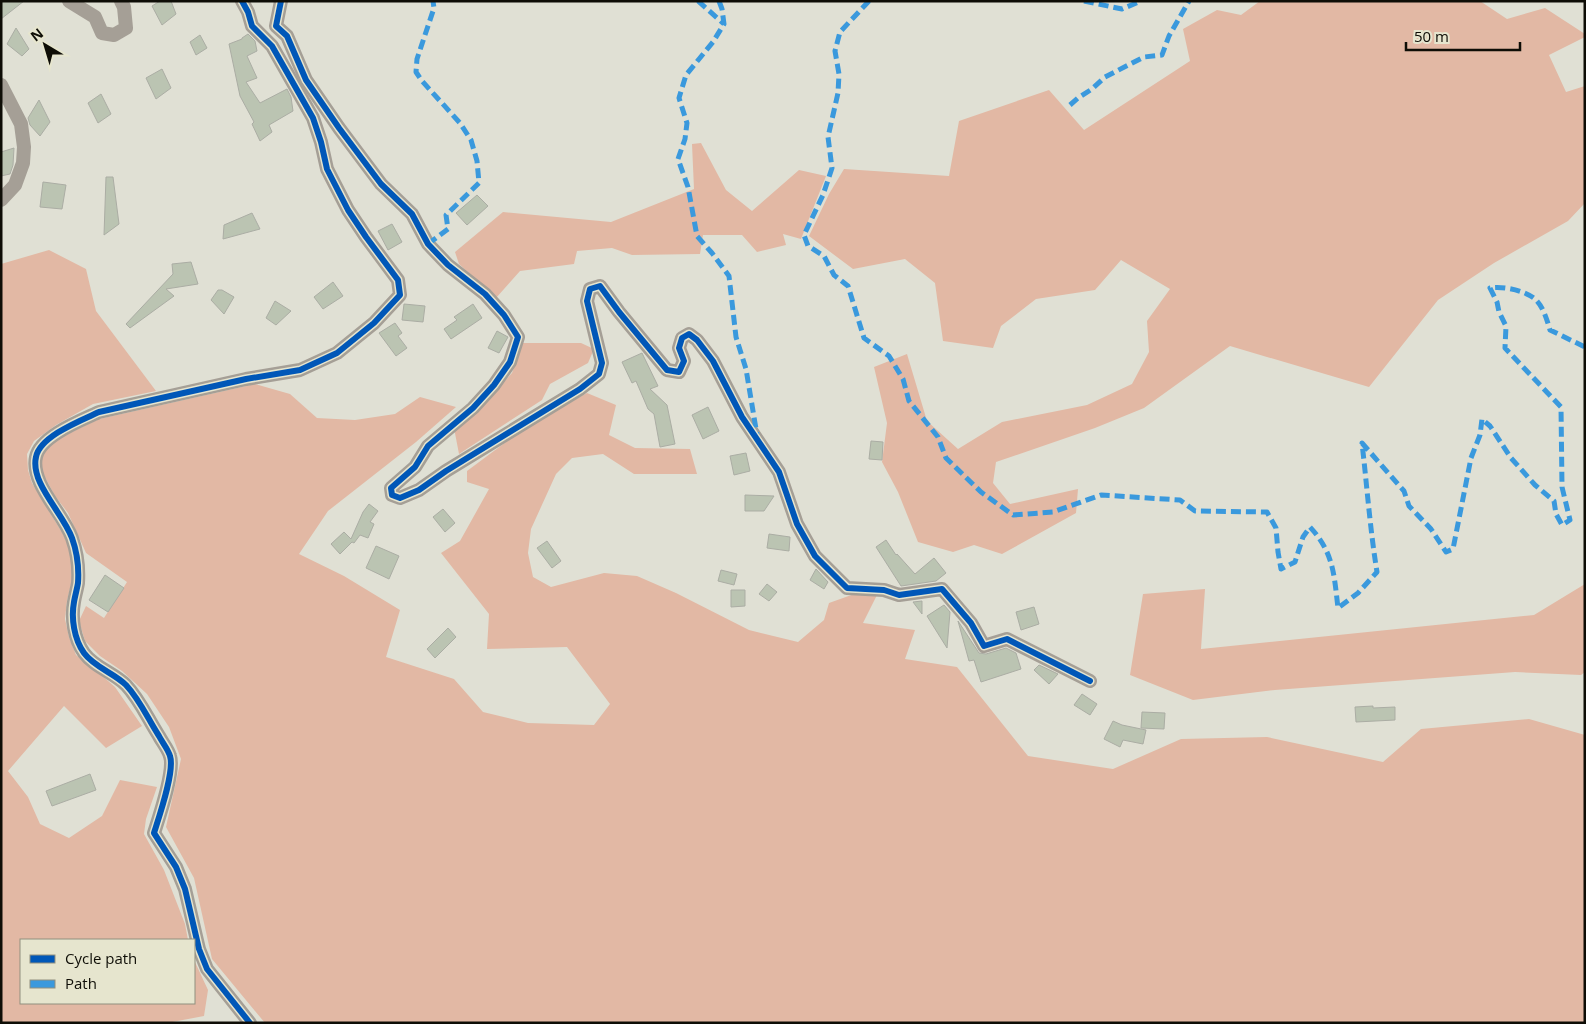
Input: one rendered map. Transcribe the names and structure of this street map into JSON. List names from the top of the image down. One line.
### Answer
{"legend":["Cycle path","Path"],"scale_bar":"50 m","north":"top left"}
